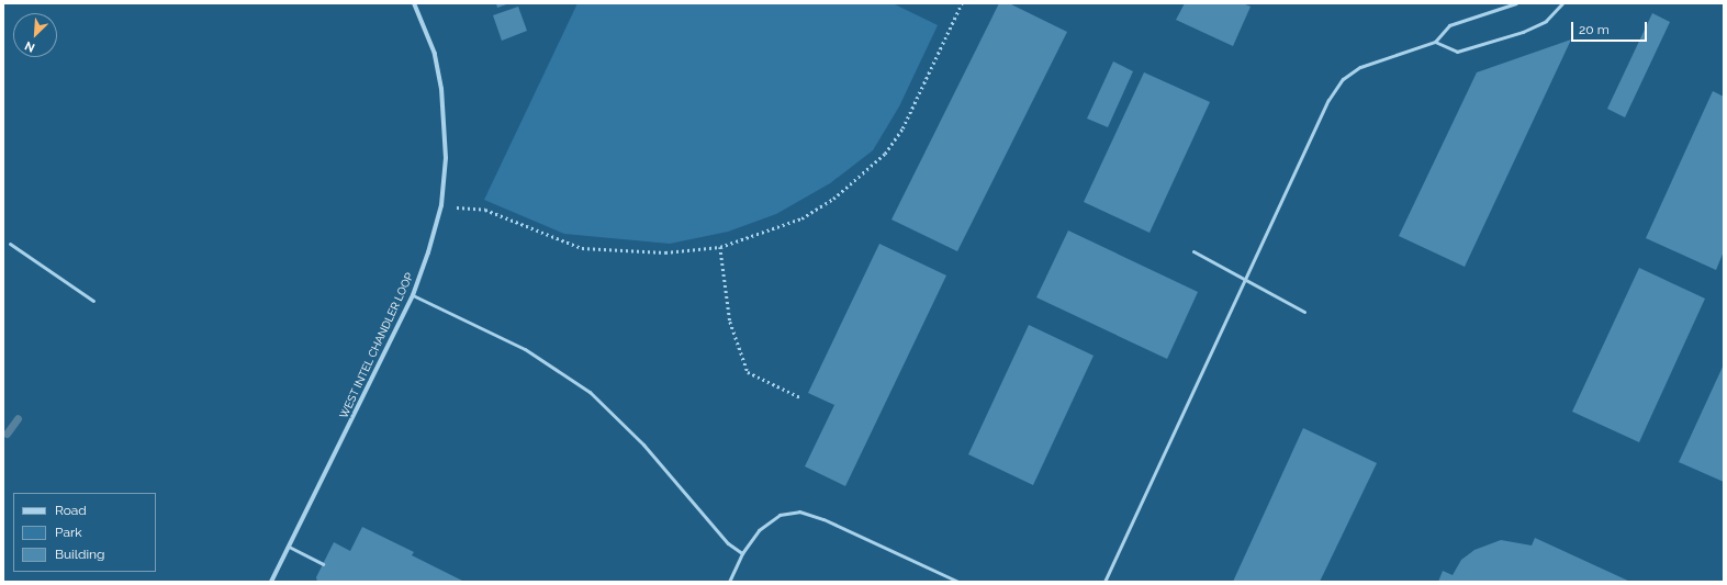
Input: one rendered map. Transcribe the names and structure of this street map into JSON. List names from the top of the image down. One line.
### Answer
{"streets":{"street":["WEST INTEL CHANDLER LOOP"]},"legend":["Road","Park","Building"],"scale_bar":"20 m","north":"bottom left"}
